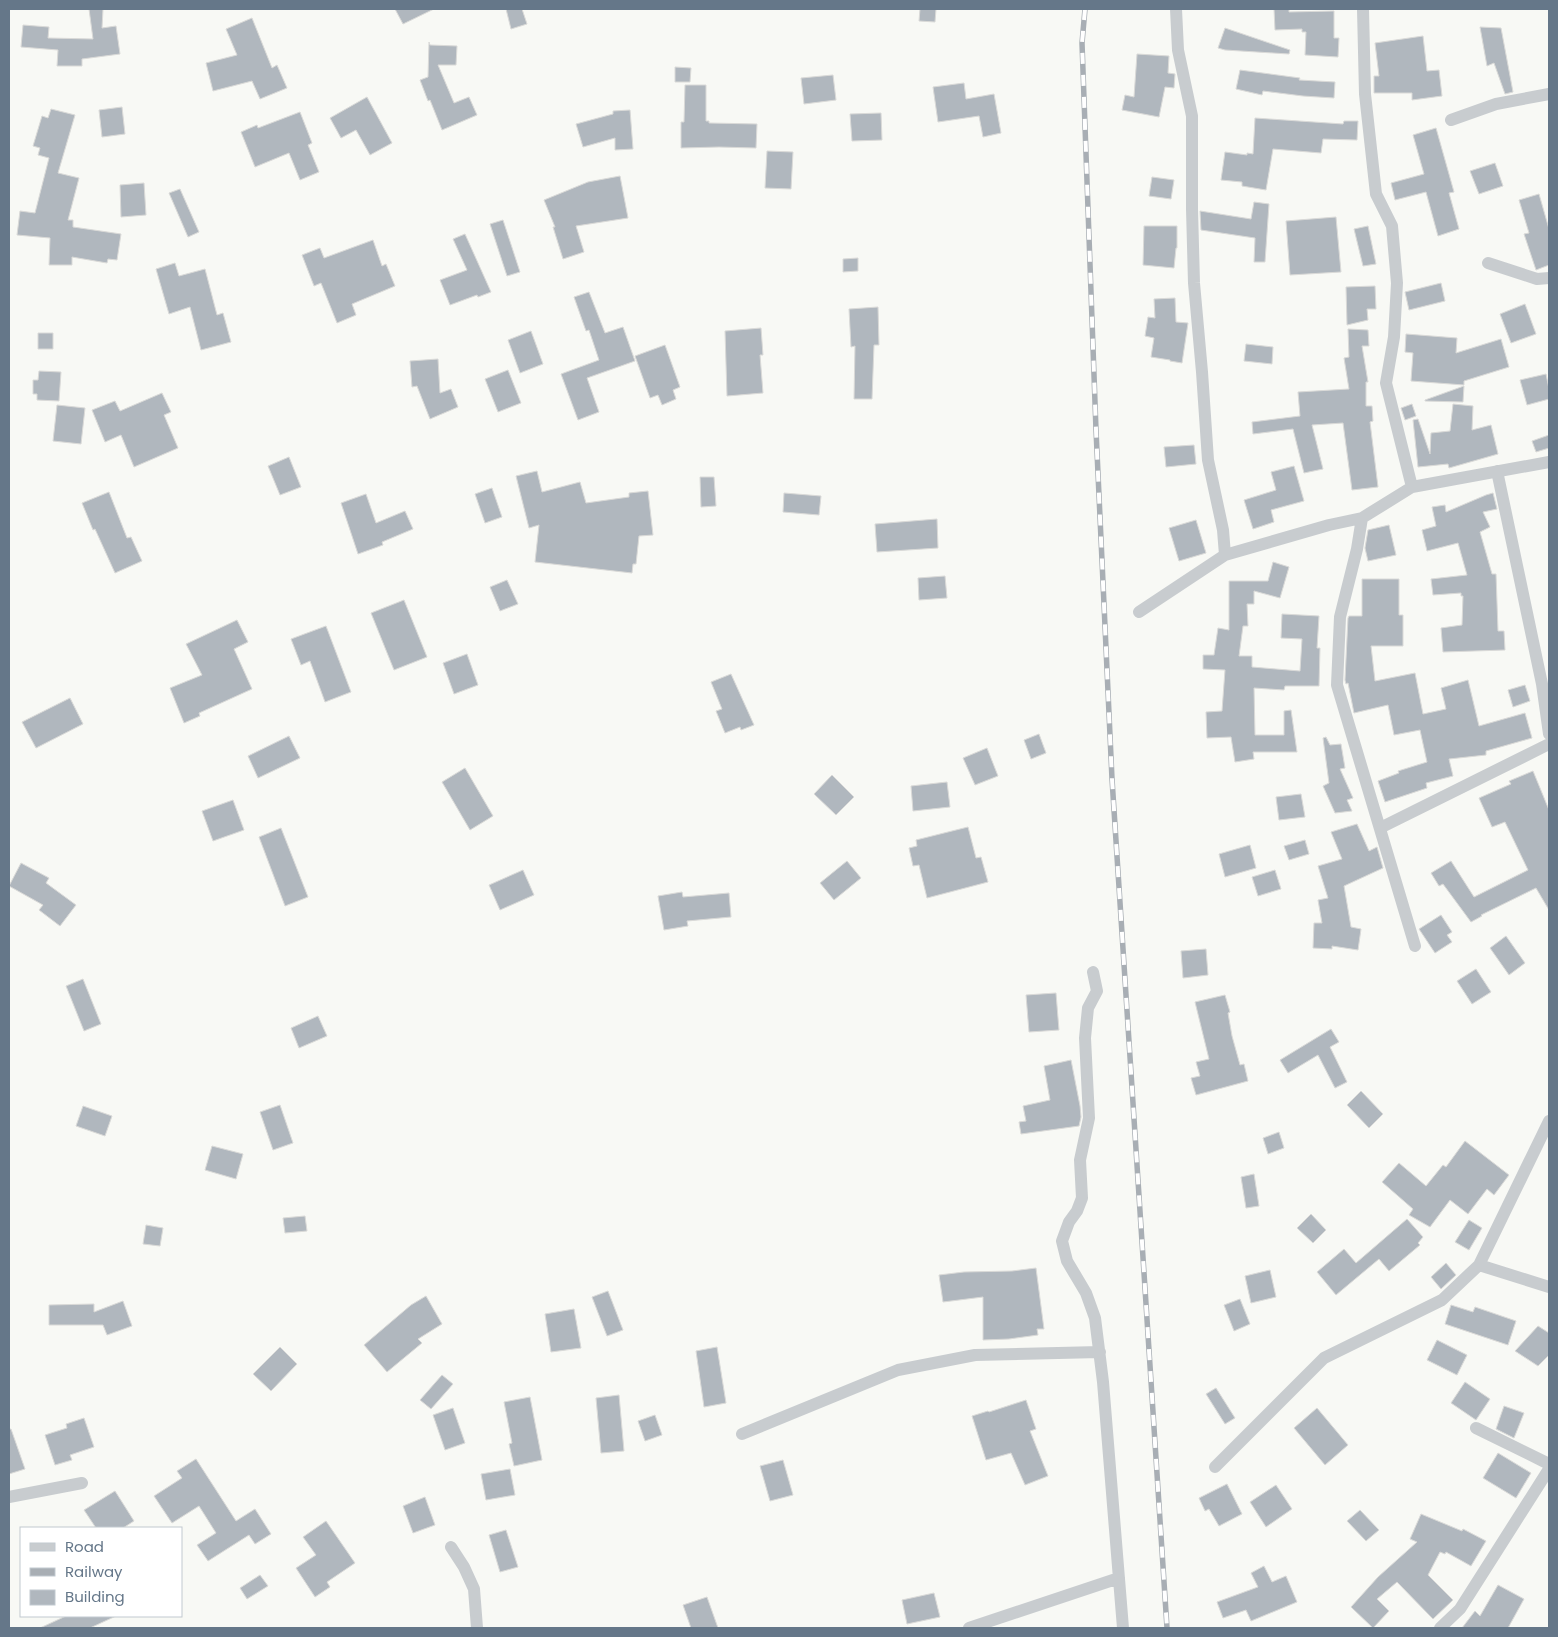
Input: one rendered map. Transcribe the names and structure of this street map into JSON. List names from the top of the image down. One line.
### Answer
{"legend":["Road","Railway","Building"]}
